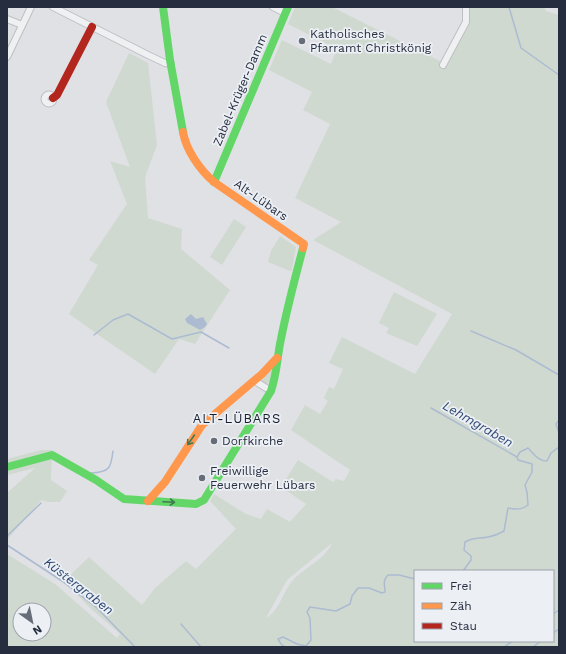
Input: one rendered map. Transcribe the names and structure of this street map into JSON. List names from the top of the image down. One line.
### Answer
{"streets":{"street":["Zabel-Krüger-Damm","Alt-Lübars"]},"crossings":[["Zabel-Krüger-Damm","Alt-Lübars"]],"districts":["ALT-LÜBARS"],"water":["Lehmgraben","Küstergraben"],"places":["Katholisches Pfarramt Christkönig","Dorfkirche","Freiwillige Feuerwehr Lübars"],"legend":["Frei","Zäh","Stau"],"north":"bottom right"}
